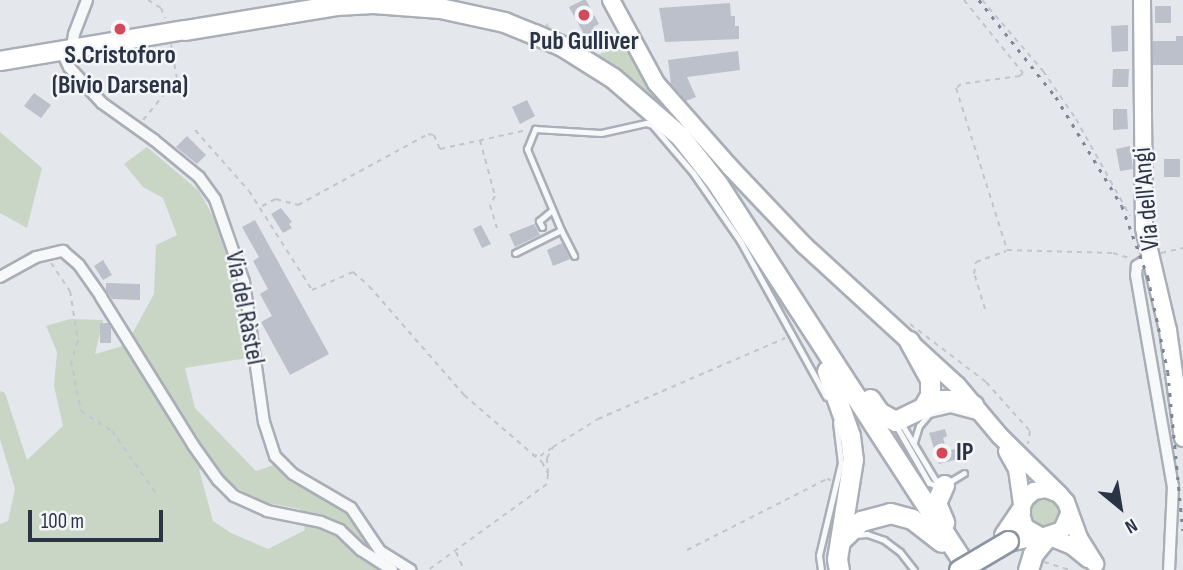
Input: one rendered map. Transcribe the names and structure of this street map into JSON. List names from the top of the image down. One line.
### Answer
{"streets":{"main road":["Via dell'Angi"],"street":["Via del Ràstel"]},"places":["Pub Gulliver","S.Cristoforo (Bivio Darsena)","IP"],"scale_bar":"100 m","north":"bottom right"}
